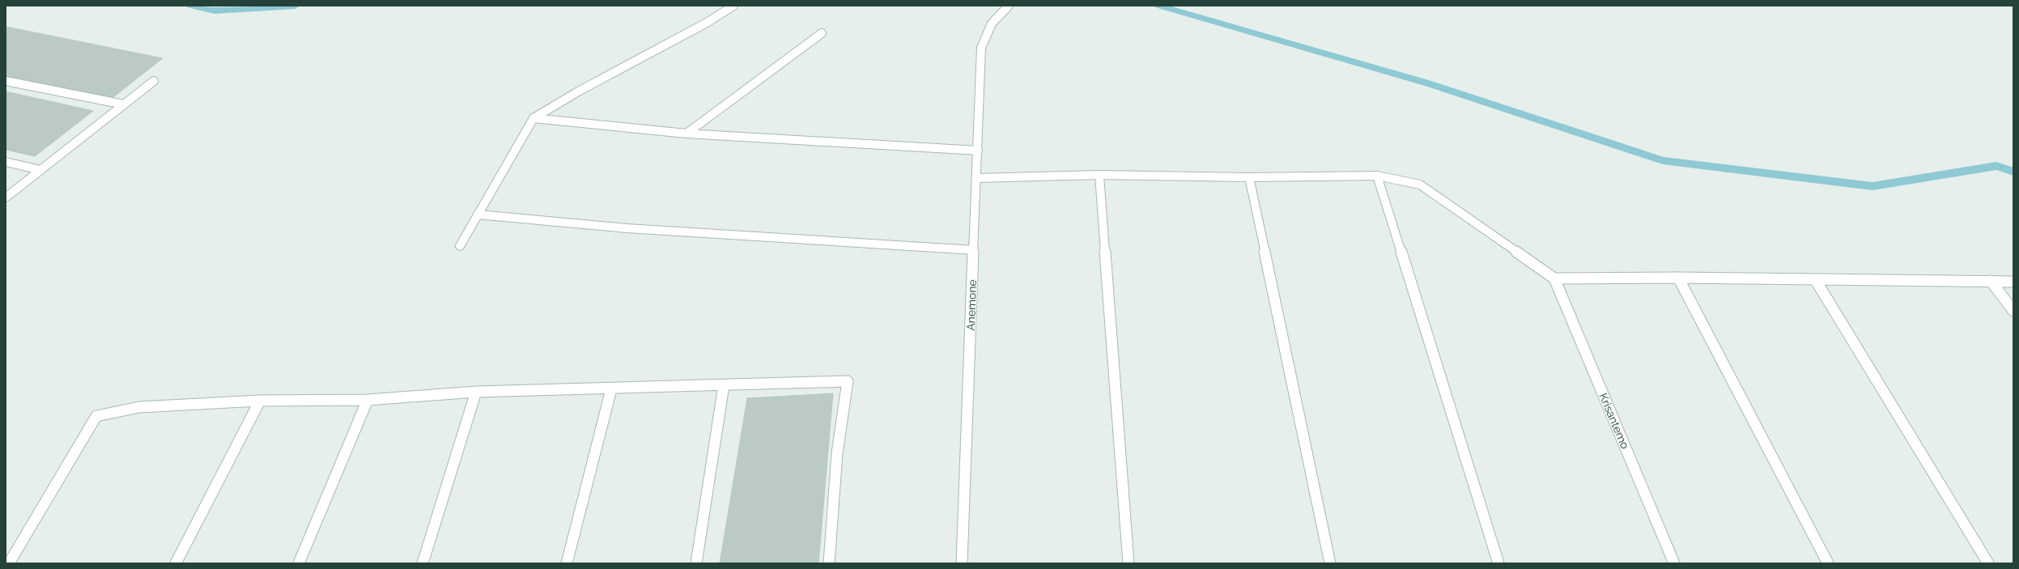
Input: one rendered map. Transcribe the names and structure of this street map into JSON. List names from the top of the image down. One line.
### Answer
{"streets":{"street":["Anemone","Krisantemo"]}}
